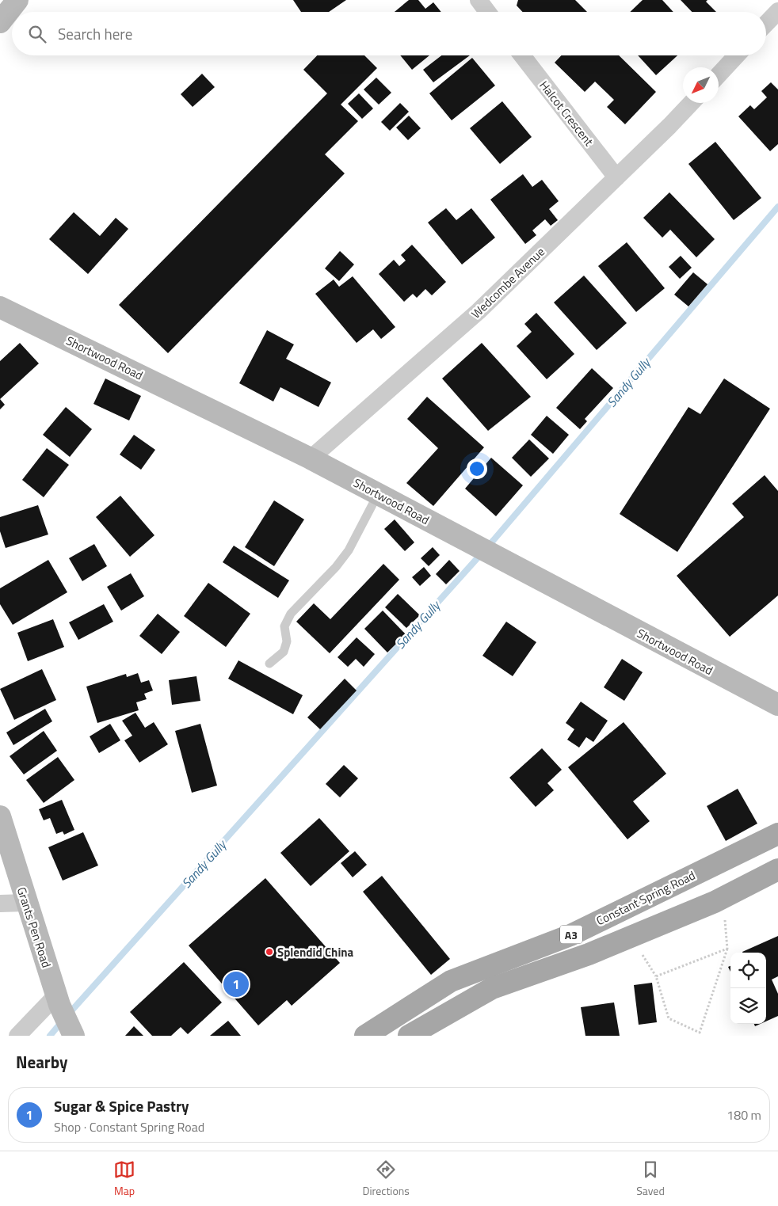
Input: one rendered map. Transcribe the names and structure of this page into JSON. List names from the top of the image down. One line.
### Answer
{"streets":{"main road":["Shortwood Road","Constant Spring Road","Grants Pen Road","A3"],"street":["Halcot Crescent","Wedcombe Avenue"]},"crossings":[["Halcot Crescent","Wedcombe Avenue"],["Wedcombe Avenue","Shortwood Road"]],"water":["Sandy Gully"],"places":["Splendid China"],"north":"bottom left","page":{"search":"Search here","pins":"1","heading":"Nearby","list":[{"mark":"1","name":"Sugar & Spice Pastry","note":"Shop · Constant Spring Road","value":"180 m"}],"nav":["Map","Directions","Saved"]}}
